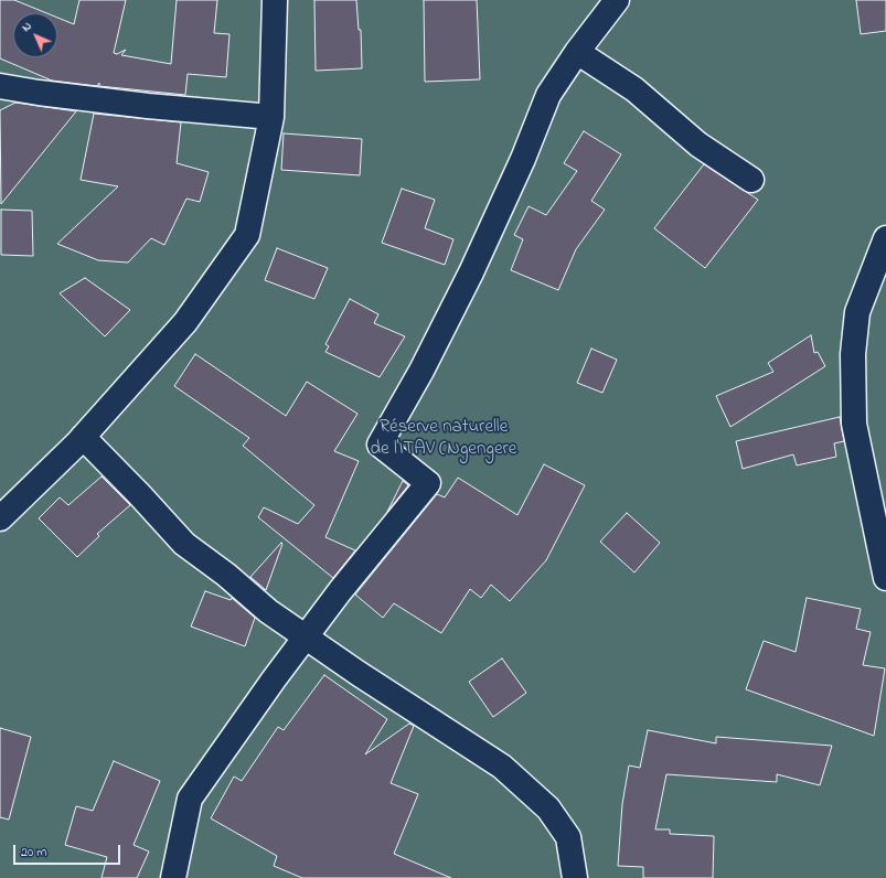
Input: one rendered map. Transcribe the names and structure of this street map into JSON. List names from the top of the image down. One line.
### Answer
{"parks":["Réserve naturelle de l'ITAV (Ngengere"],"scale_bar":"20 m","north":"top left"}
